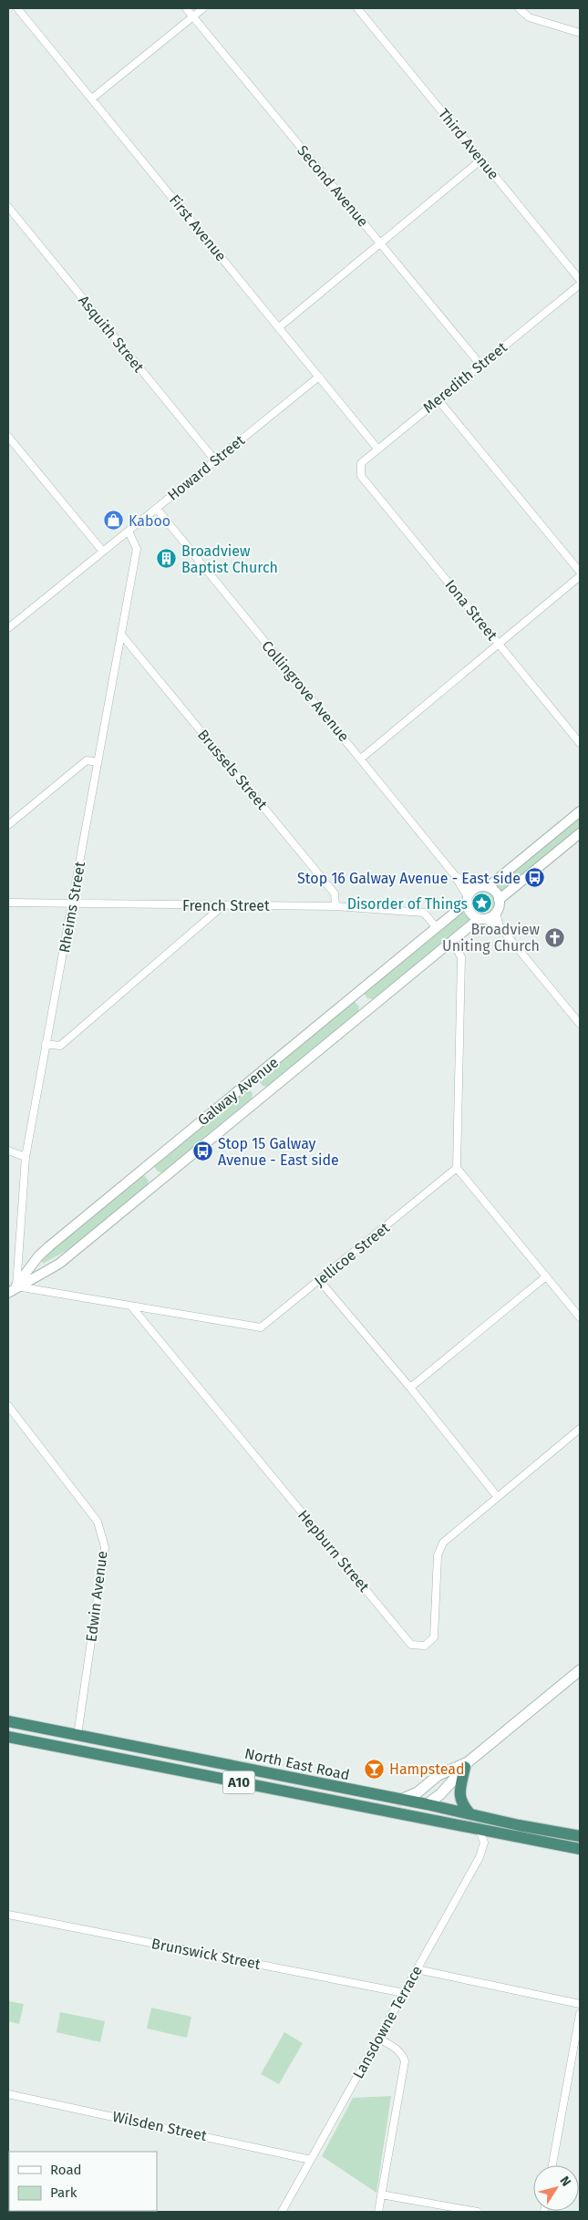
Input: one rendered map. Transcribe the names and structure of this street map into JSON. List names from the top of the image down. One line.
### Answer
{"streets":{"highway":["North East Road","A10"],"street":["Third Avenue","Second Avenue","First Avenue","Asquith Street","Meredith Street","Howard Street","Iona Street","Collingrove Avenue","Brussels Street","French Street","Rheims Street","Galway Avenue","Jellicoe Street","Hepburn Street","Edwin Avenue","Brunswick Street","Lansdowne Terrace","Wilsden Street"]},"crossings":[["Second Avenue","Meredith Street"],["First Avenue","Meredith Street"],["First Avenue","Howard Street"],["Asquith Street","Howard Street"],["Meredith Street","Iona Street"],["Howard Street","Collingrove Avenue"],["Howard Street","Rheims Street"],["Collingrove Avenue","Galway Avenue"],["Brussels Street","French Street"],["Brussels Street","Rheims Street"],["French Street","Rheims Street"],["French Street","Galway Avenue"],["Rheims Street","Galway Avenue"],["Rheims Street","Jellicoe Street"],["Galway Avenue","Jellicoe Street"],["Jellicoe Street","Hepburn Street"],["Edwin Avenue","North East Road"],["North East Road","Lansdowne Terrace"],["Brunswick Street","Lansdowne Terrace"],["Lansdowne Terrace","Wilsden Street"]],"places":{"shop":["Kaboo"],"building":["Broadview Baptist Church"],"bus stop":["Stop 16 Galway Avenue - East side","Stop 15 Galway Avenue - East side"],"place":["Disorder of Things"],"church":["Broadview Uniting Church"],"bar":["Hampstead"]},"legend":["Road","Park"],"north":"top right"}
